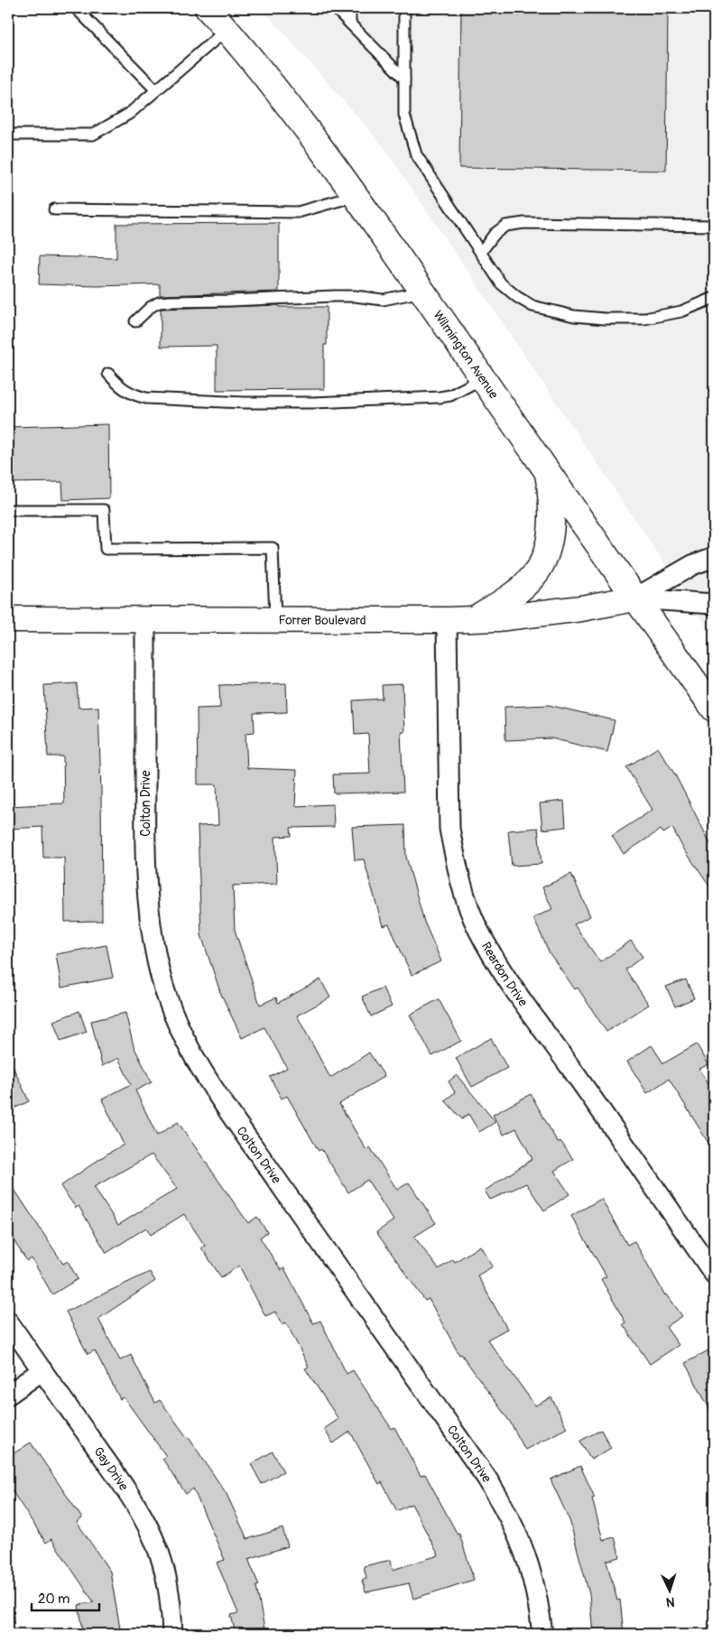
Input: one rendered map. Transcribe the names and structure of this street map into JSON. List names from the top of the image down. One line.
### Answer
{"streets":{"main road":["Wilmington Avenue","Forrer Boulevard"],"street":["Colton Drive","Reardon Drive","Gay Drive"]},"crossings":[["Wilmington Avenue","Forrer Boulevard"],["Forrer Boulevard","Colton Drive"],["Forrer Boulevard","Reardon Drive"]],"scale_bar":"20 m","north":"bottom"}
